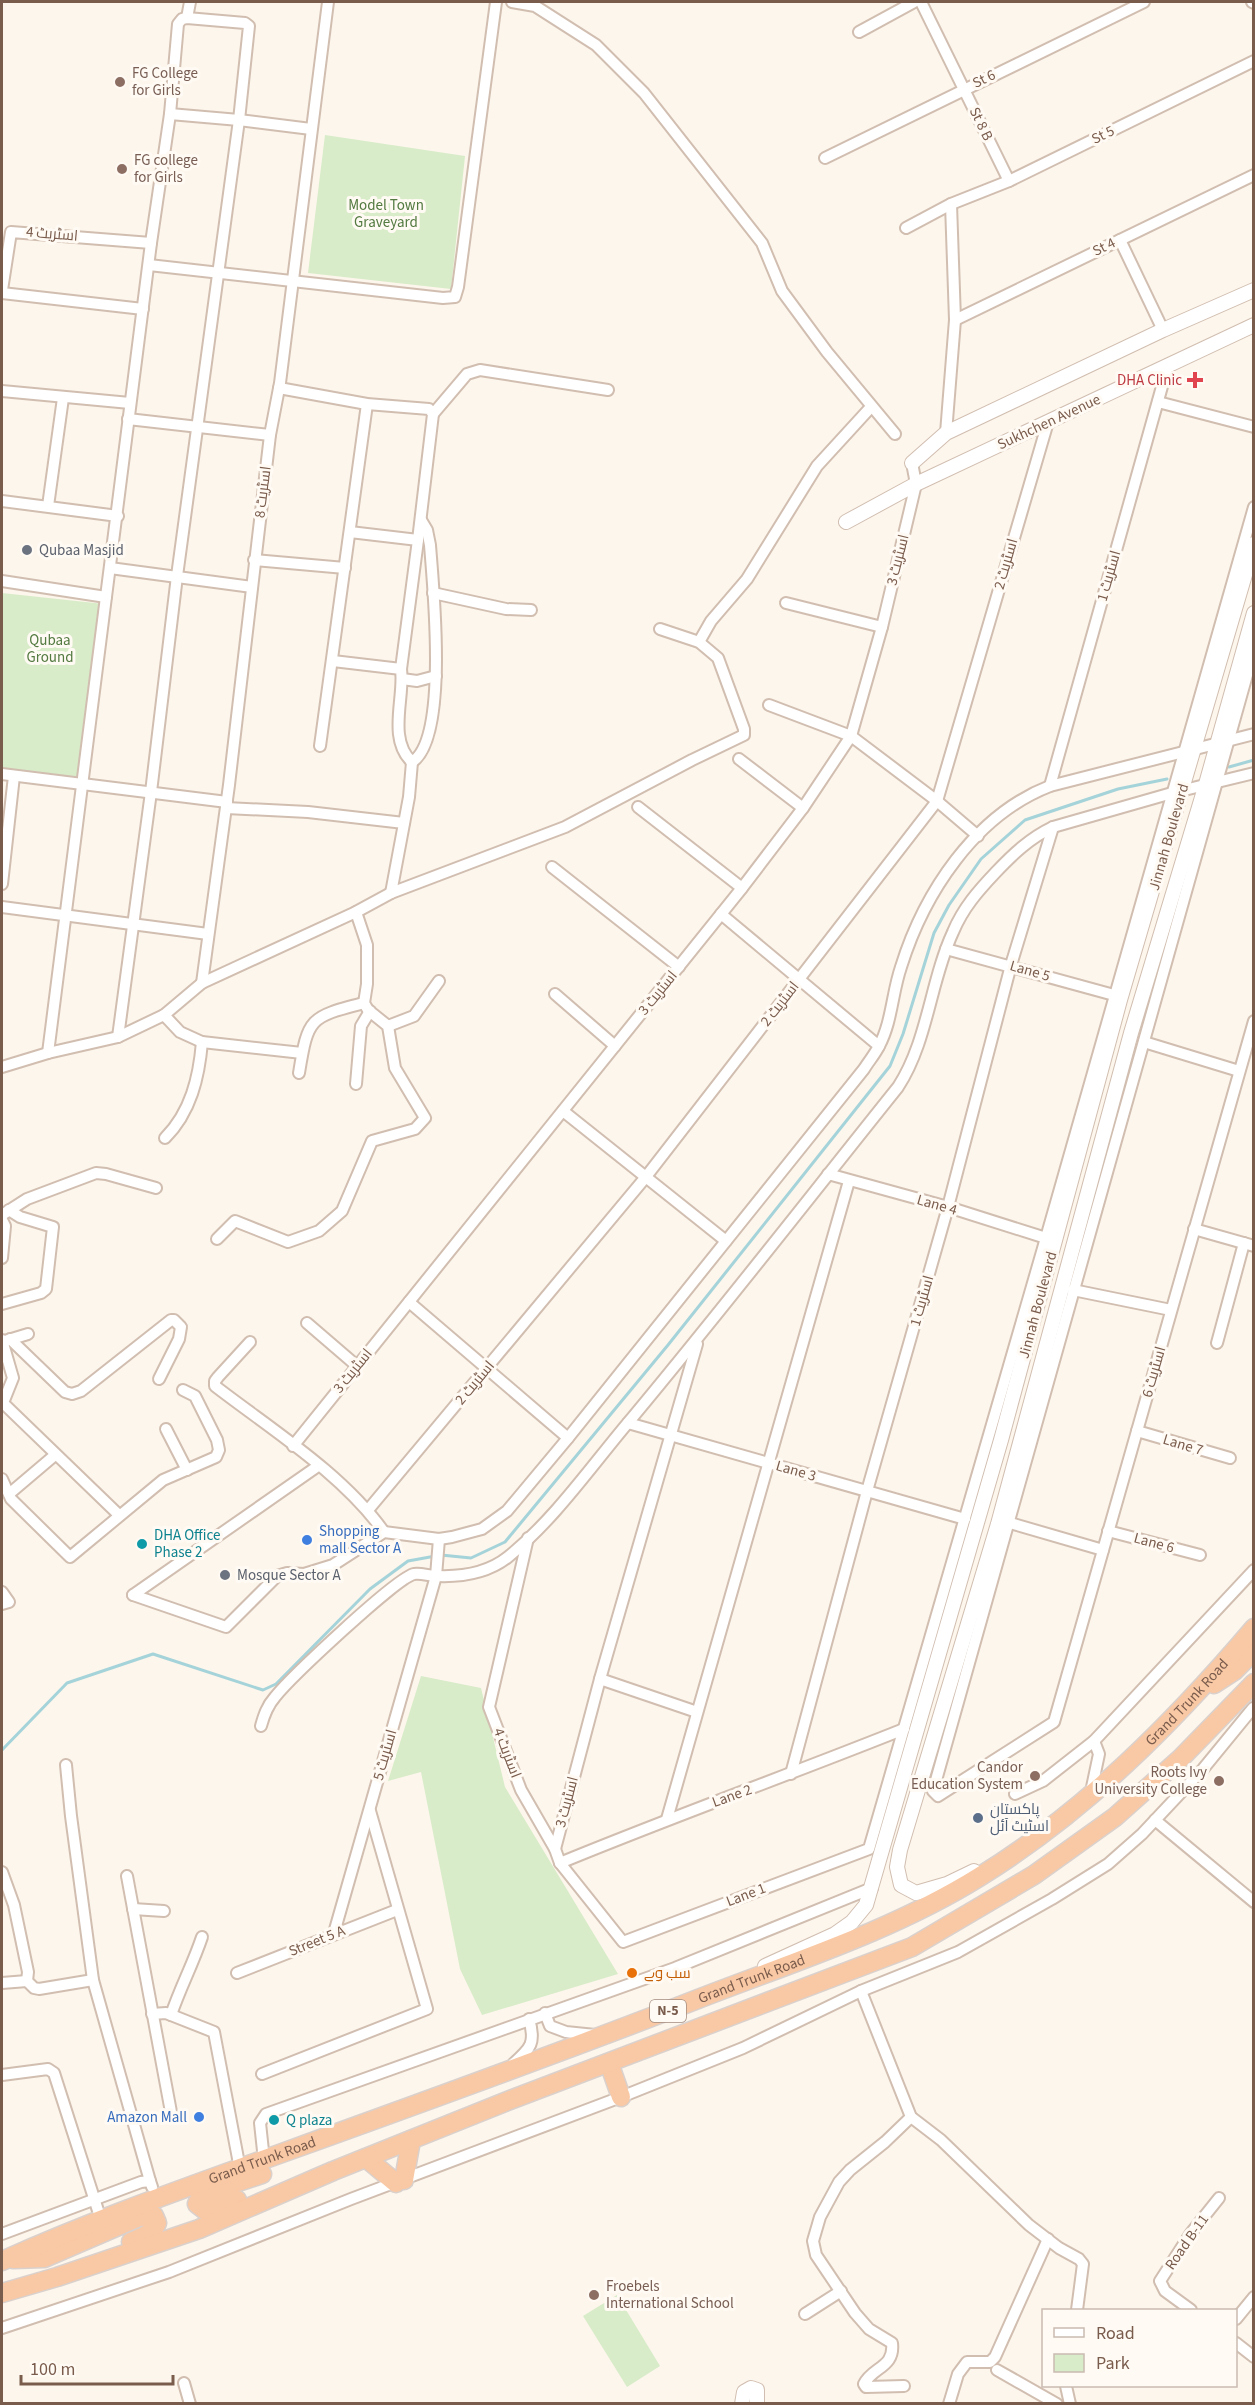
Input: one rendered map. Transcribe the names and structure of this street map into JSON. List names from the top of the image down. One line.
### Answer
{"streets":{"highway":["Grand Trunk Road","N-5"],"street":["St 6","St 8 B","St 5","اسٹریٹ 4","St 4","Sukhchen Avenue","اسٹریٹ 8","اسٹریٹ 3","اسٹریٹ 2","اسٹریٹ 1","Jinnah Boulevard","Lane 5","Lane 4","اسٹریٹ 6","Lane 7","Lane 3","Lane 6","اسٹریٹ 5","Lane 2","Lane 1","Street 5 A","Road B-11"]},"crossings":[["St 6","St 8 B"],["St 8 B","St 5"],["اسٹریٹ 4","اسٹریٹ 3"],["اسٹریٹ 4","Lane 2"],["اسٹریٹ 4","Lane 1"],["Sukhchen Avenue","اسٹریٹ 3"],["Sukhchen Avenue","اسٹریٹ 2"],["Sukhchen Avenue","اسٹریٹ 1"],["اسٹریٹ 3","Lane 3"],["اسٹریٹ 1","Lane 5"],["اسٹریٹ 1","Lane 4"],["اسٹریٹ 1","Lane 3"],["اسٹریٹ 1","Lane 2"],["Jinnah Boulevard","اسٹریٹ 6"],["Jinnah Boulevard","Grand Trunk Road"],["اسٹریٹ 6","Lane 7"],["اسٹریٹ 6","Lane 6"],["اسٹریٹ 5","Street 5 A"],["Lane 2","Lane 1"]],"parks":["Model Town Graveyard","Qubaa Ground"],"places":{"other":["FG College for Girls","FG college for Girls","Qubaa Masjid","Shopping mall Sector A","DHA Office Phase 2","Mosque Sector A","Candor Education System","Roots Ivy University College","پاکستان اسٹیٹ آئل","سب وے","Amazon Mall","Q plaza","Froebels International School"],"health":["DHA Clinic"]},"legend":["Road","Park"],"scale_bar":"100 m"}
